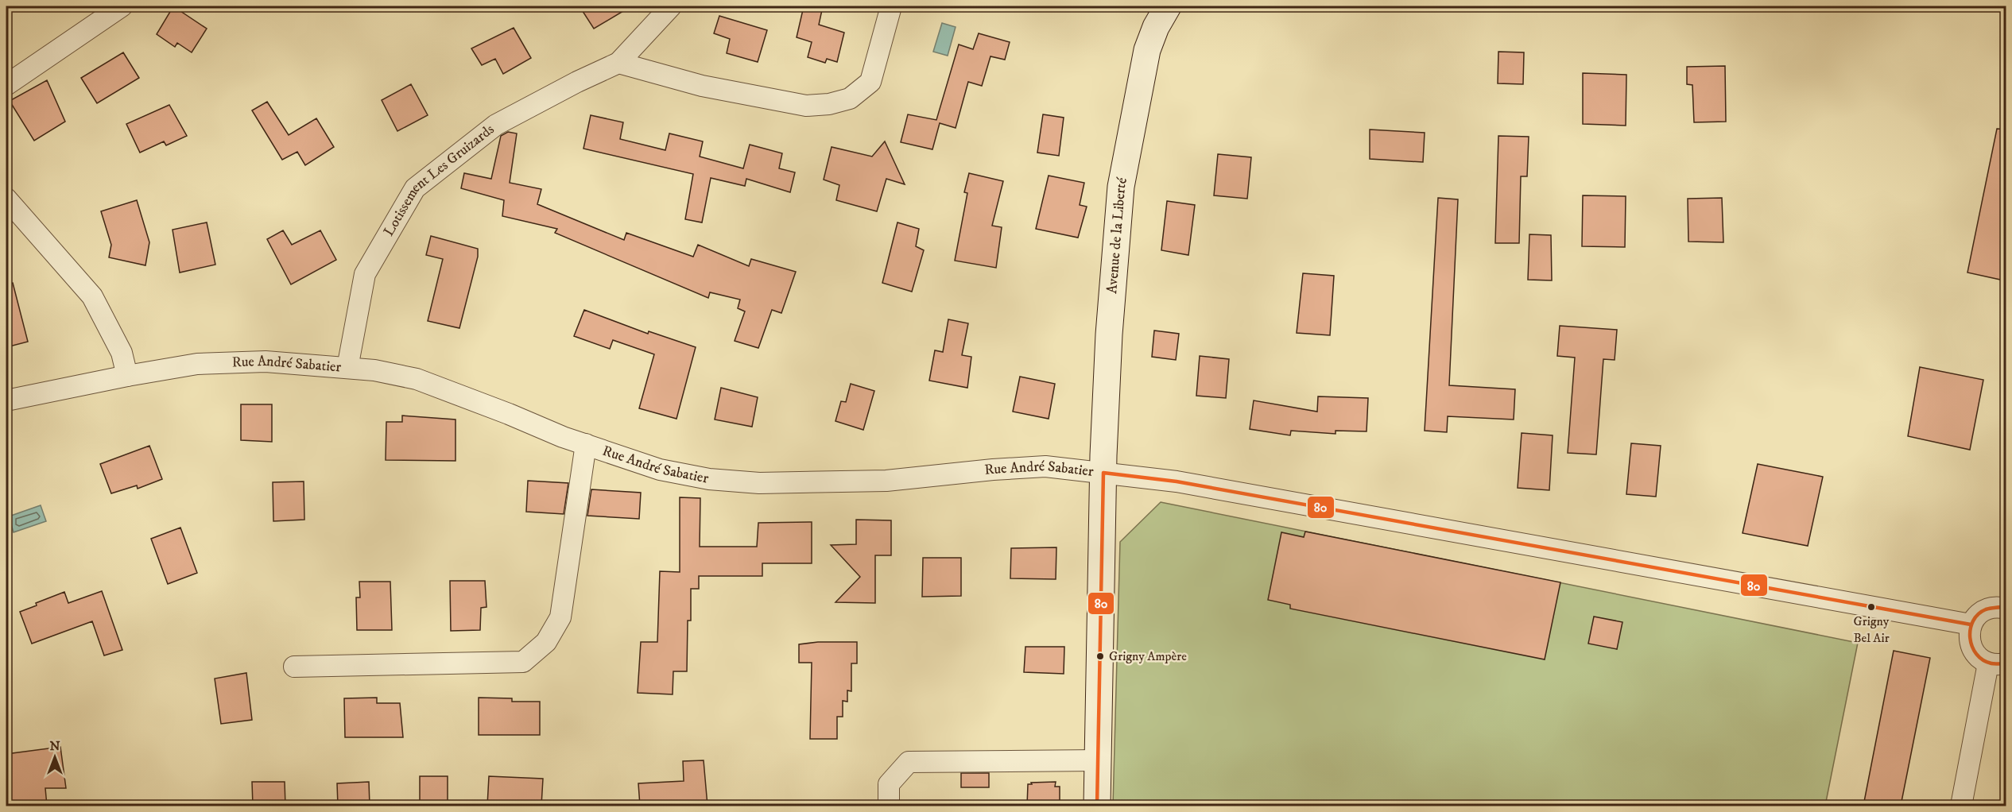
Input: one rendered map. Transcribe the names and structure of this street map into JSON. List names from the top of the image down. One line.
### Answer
{"streets":{"street":["Lotissement Les Gruizards","Avenue de la Liberté","Rue André Sabatier"]},"crossings":[["Lotissement Les Gruizards","Rue André Sabatier"],["Avenue de la Liberté","Rue André Sabatier"]],"places":["Grigny Bel Air","Grigny Ampère"],"lines":["transit line 80"],"north":"top"}
